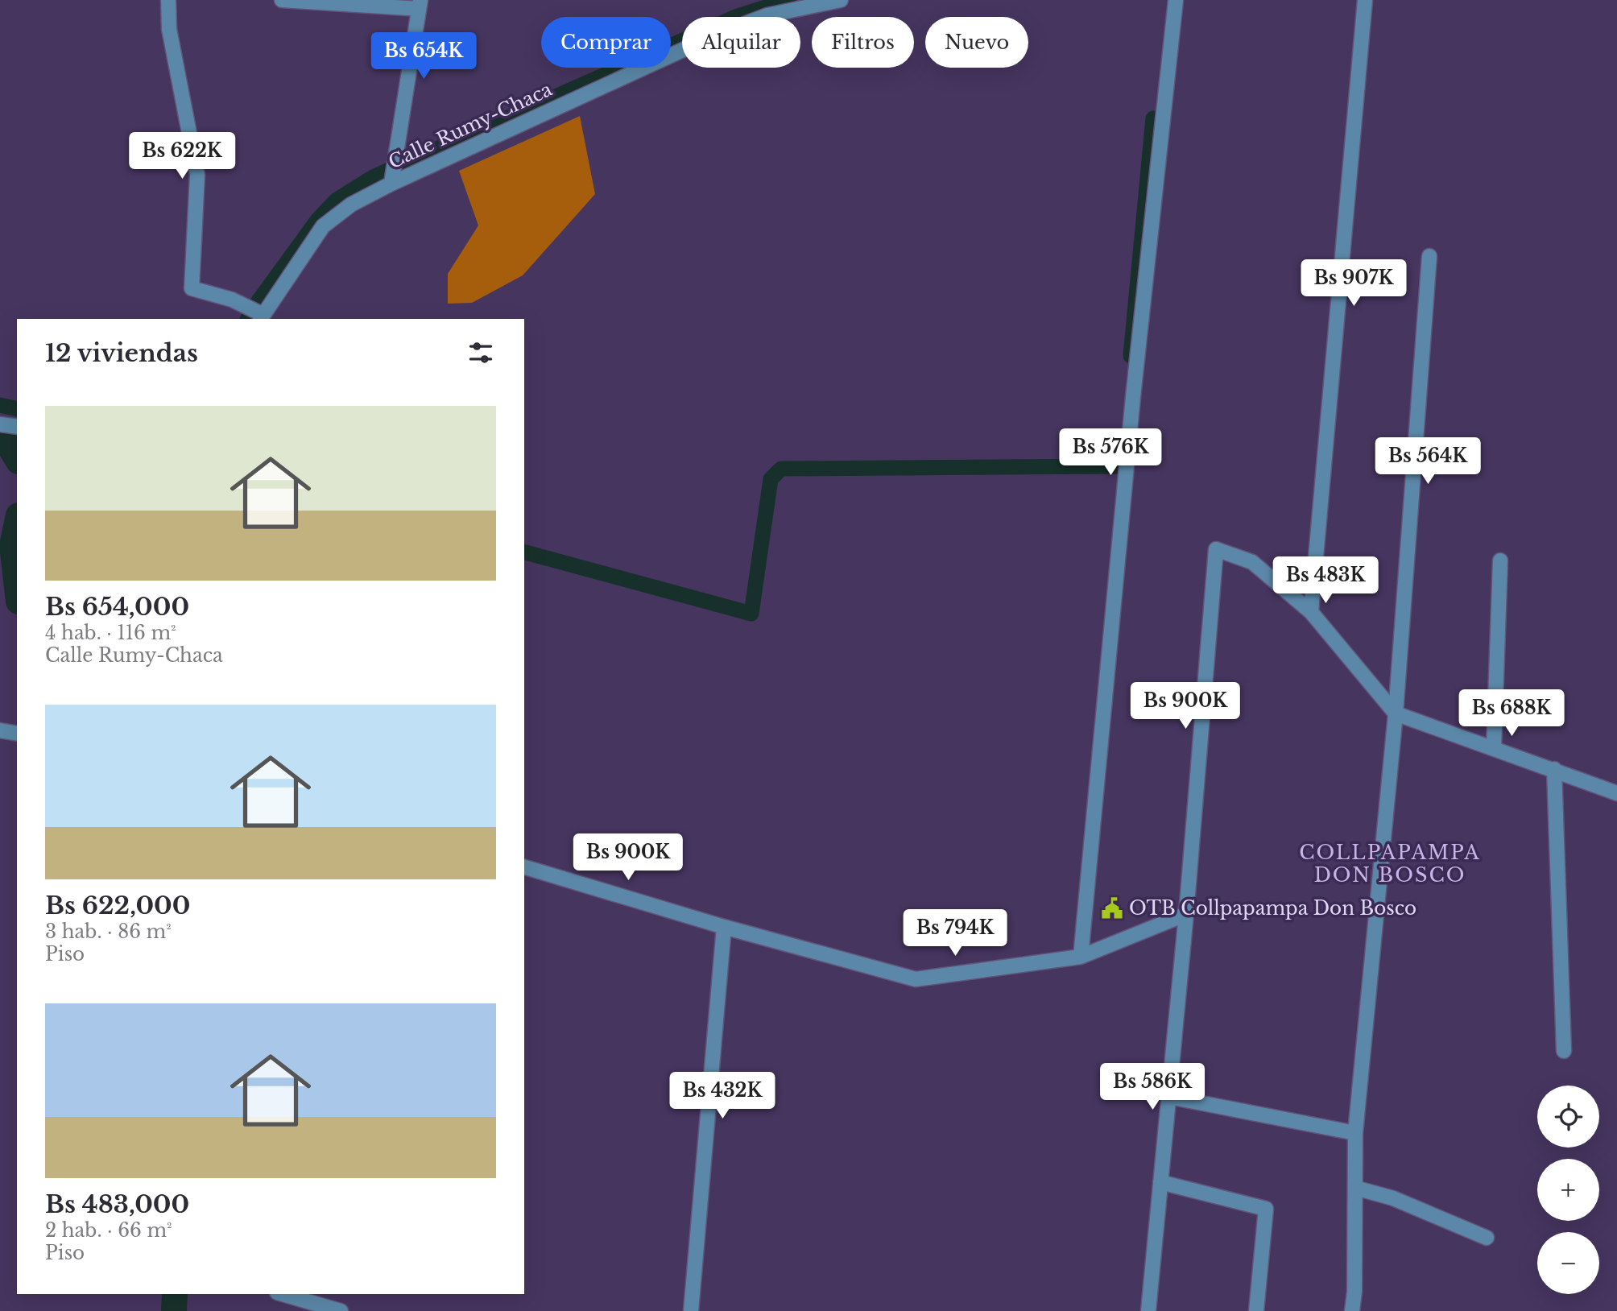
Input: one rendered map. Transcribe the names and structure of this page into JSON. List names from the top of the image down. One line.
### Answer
{"streets":{"street":["Calle Rumy-Chaca"]},"districts":["COLLPAPAMPA DON BOSCO"],"places":{"public building":["OTB Collpapampa Don Bosco"]},"page":{"chip":["Comprar","Alquilar","Filtros","Nuevo"],"price":["Bs 654K","Bs 622K","Bs 907K","Bs 576K","Bs 564K","Bs 483K","Bs 900K","Bs 688K","Bs 900K","Bs 794K","Bs 586K","Bs 432K"],"heading":"12 viviendas","list":[{"name":"Bs 654,000","note":"4 hab. · 116 m² · Calle Rumy-Chaca"},{"name":"Bs 622,000","note":"3 hab. · 86 m² · Piso"},{"name":"Bs 483,000","note":"2 hab. · 66 m² · Piso"}],"map_buttons":["+","−"]}}
